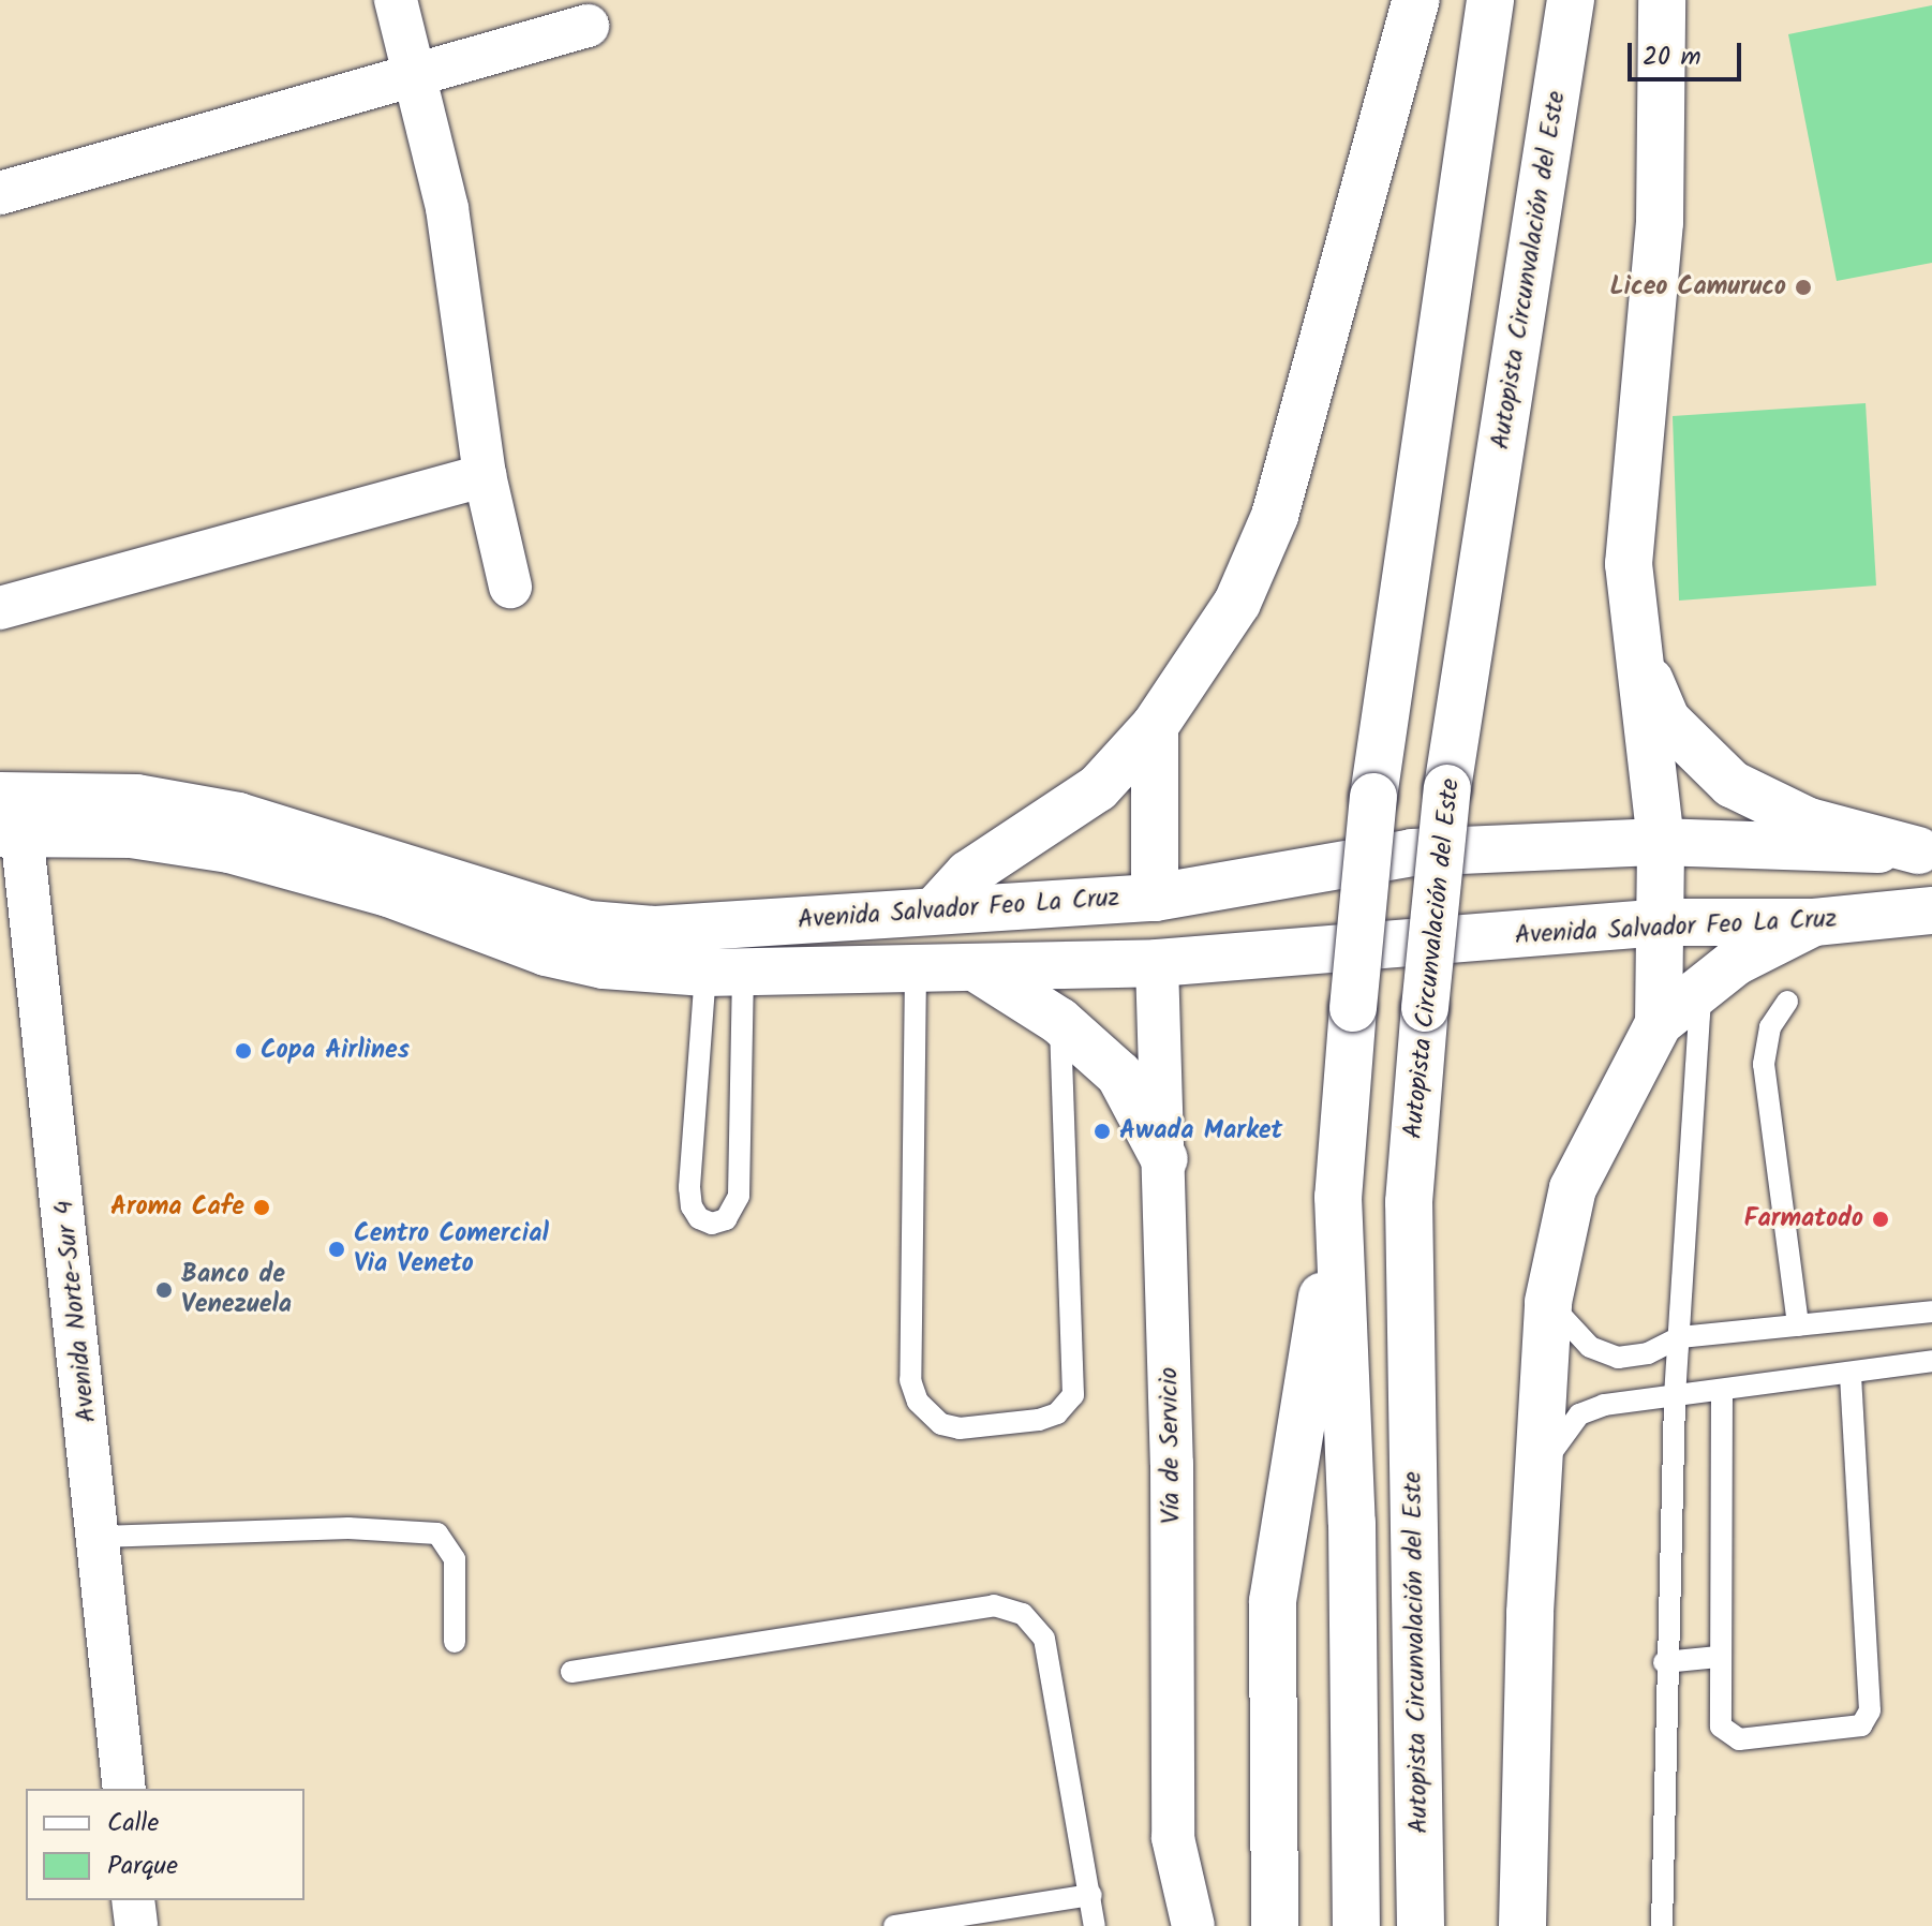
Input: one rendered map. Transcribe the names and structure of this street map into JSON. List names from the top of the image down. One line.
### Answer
{"streets":{"main road":["Autopista Circunvalación del Este","Avenida Salvador Feo La Cruz"],"street":["Avenida Norte-Sur 4","Vía de Servicio"]},"crossings":[["Avenida Salvador Feo La Cruz","Avenida Norte-Sur 4"],["Avenida Salvador Feo La Cruz","Vía de Servicio"]],"places":["Liceo Camuruco","Copa Airlines","Awada Market","Aroma Cafe","Farmatodo","Centro Comercial Via Veneto","Banco de Venezuela"],"legend":["Calle","Parque"],"scale_bar":"20 m"}
